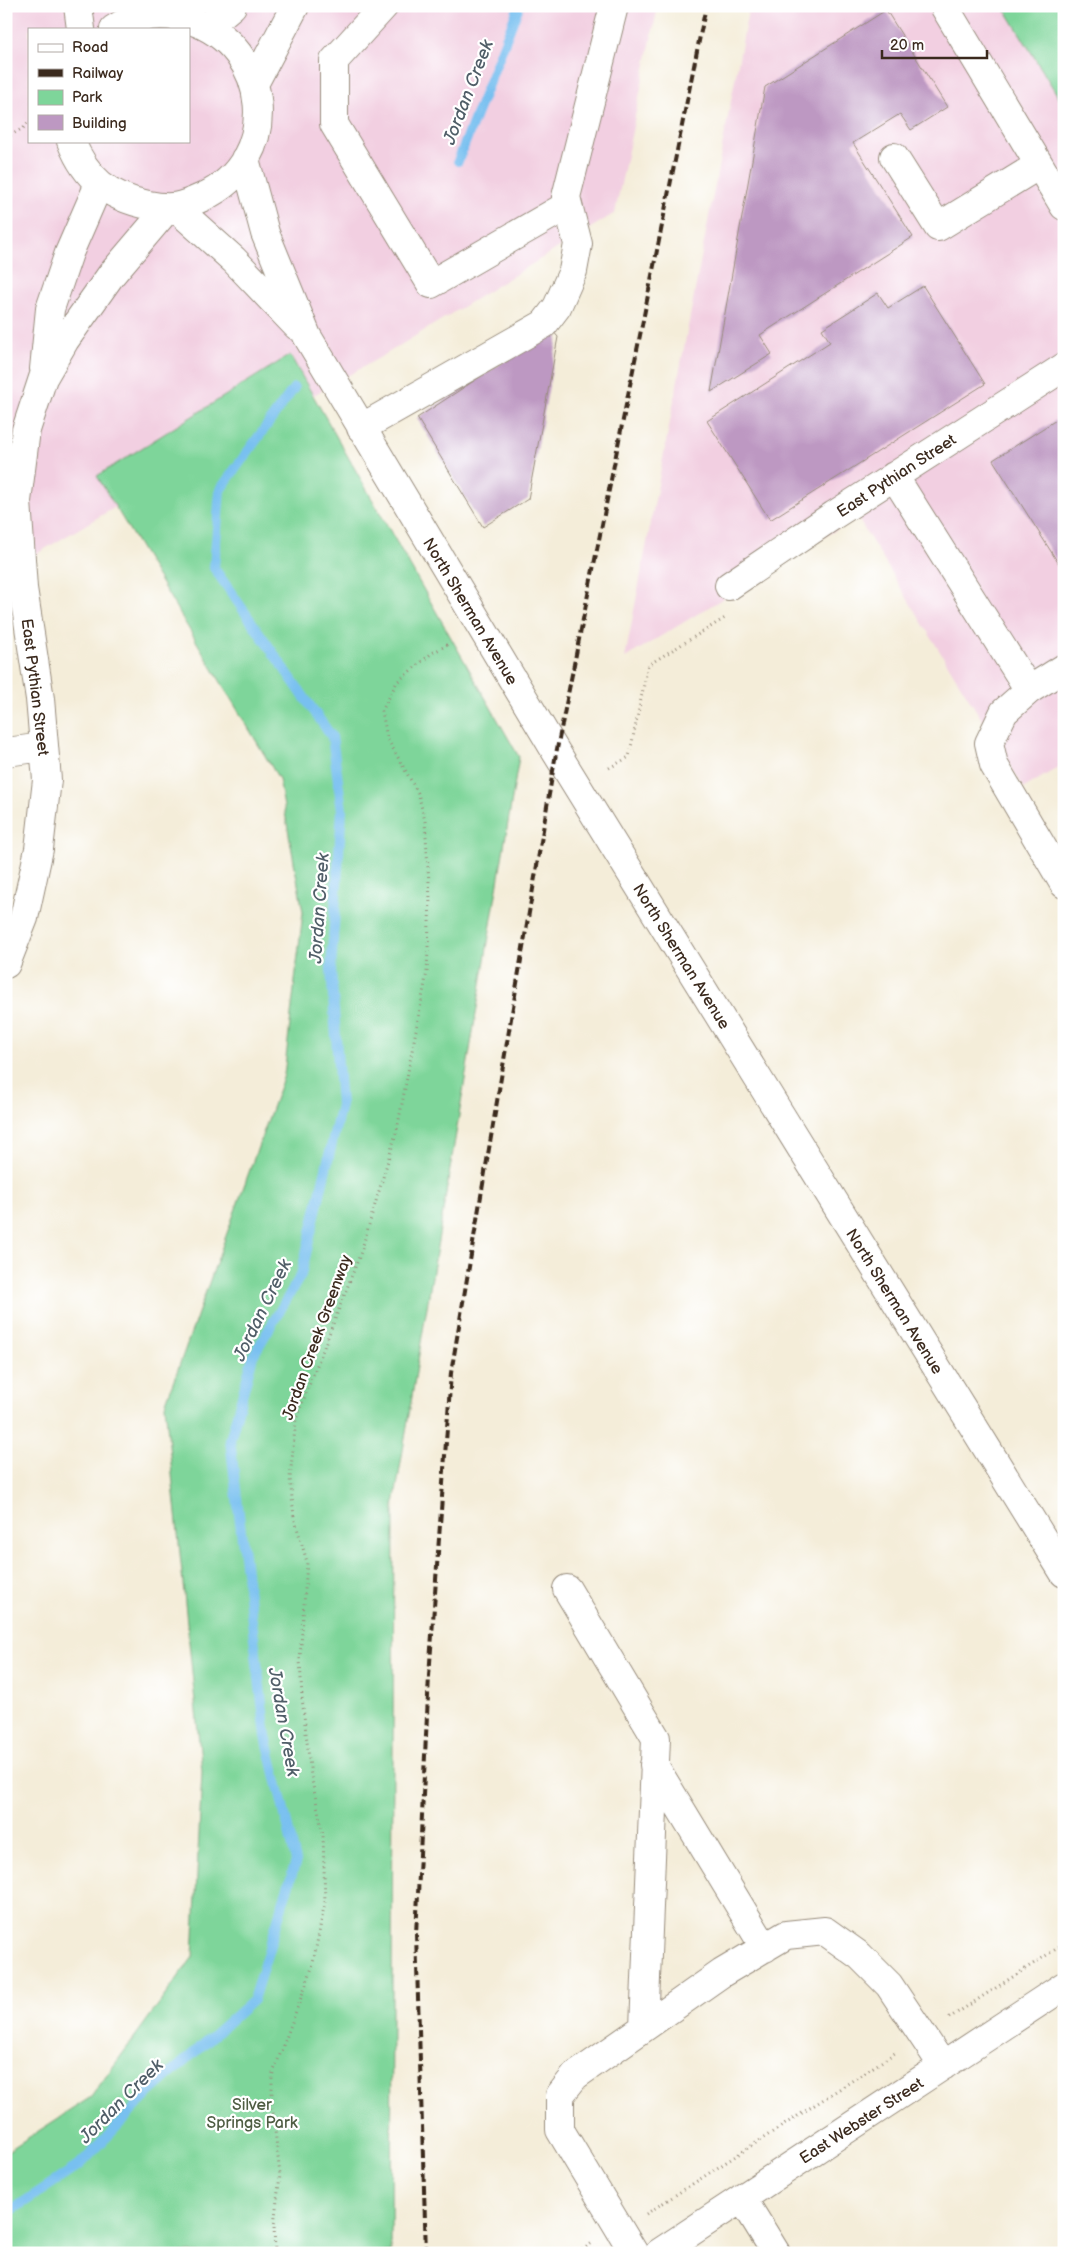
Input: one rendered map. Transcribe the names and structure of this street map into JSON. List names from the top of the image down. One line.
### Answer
{"streets":{"street":["East Pythian Street","North Sherman Avenue","East Webster Street"],"path":["Jordan Creek Greenway"]},"crossings":[["East Pythian Street","North Sherman Avenue"]],"water":["Jordan Creek"],"parks":["Silver Springs Park"],"legend":["Road","Railway","Park","Building"],"scale_bar":"20 m"}
